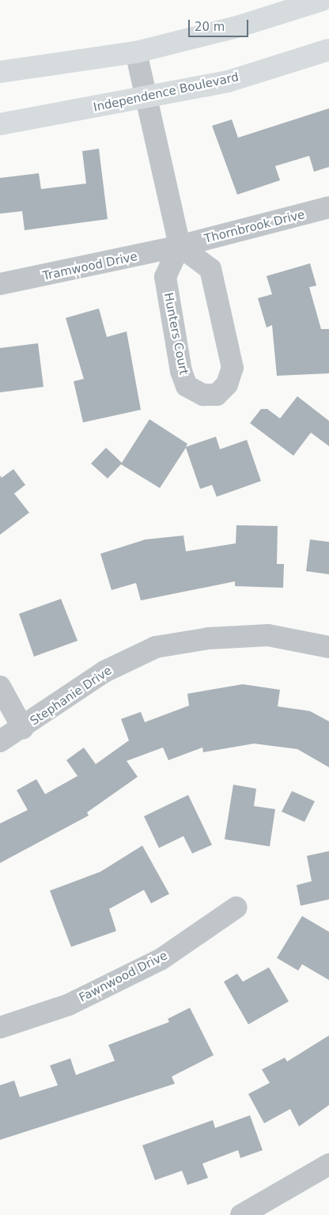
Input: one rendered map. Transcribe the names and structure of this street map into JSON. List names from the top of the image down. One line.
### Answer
{"streets":{"main road":["Independence Boulevard"],"street":["Thornbrook Drive","Tramwood Drive","Hunters Court","Stephanie Drive","Fawnwood Drive"]},"crossings":[["Thornbrook Drive","Tramwood Drive"],["Thornbrook Drive","Hunters Court"],["Tramwood Drive","Hunters Court"]],"scale_bar":"20 m"}
